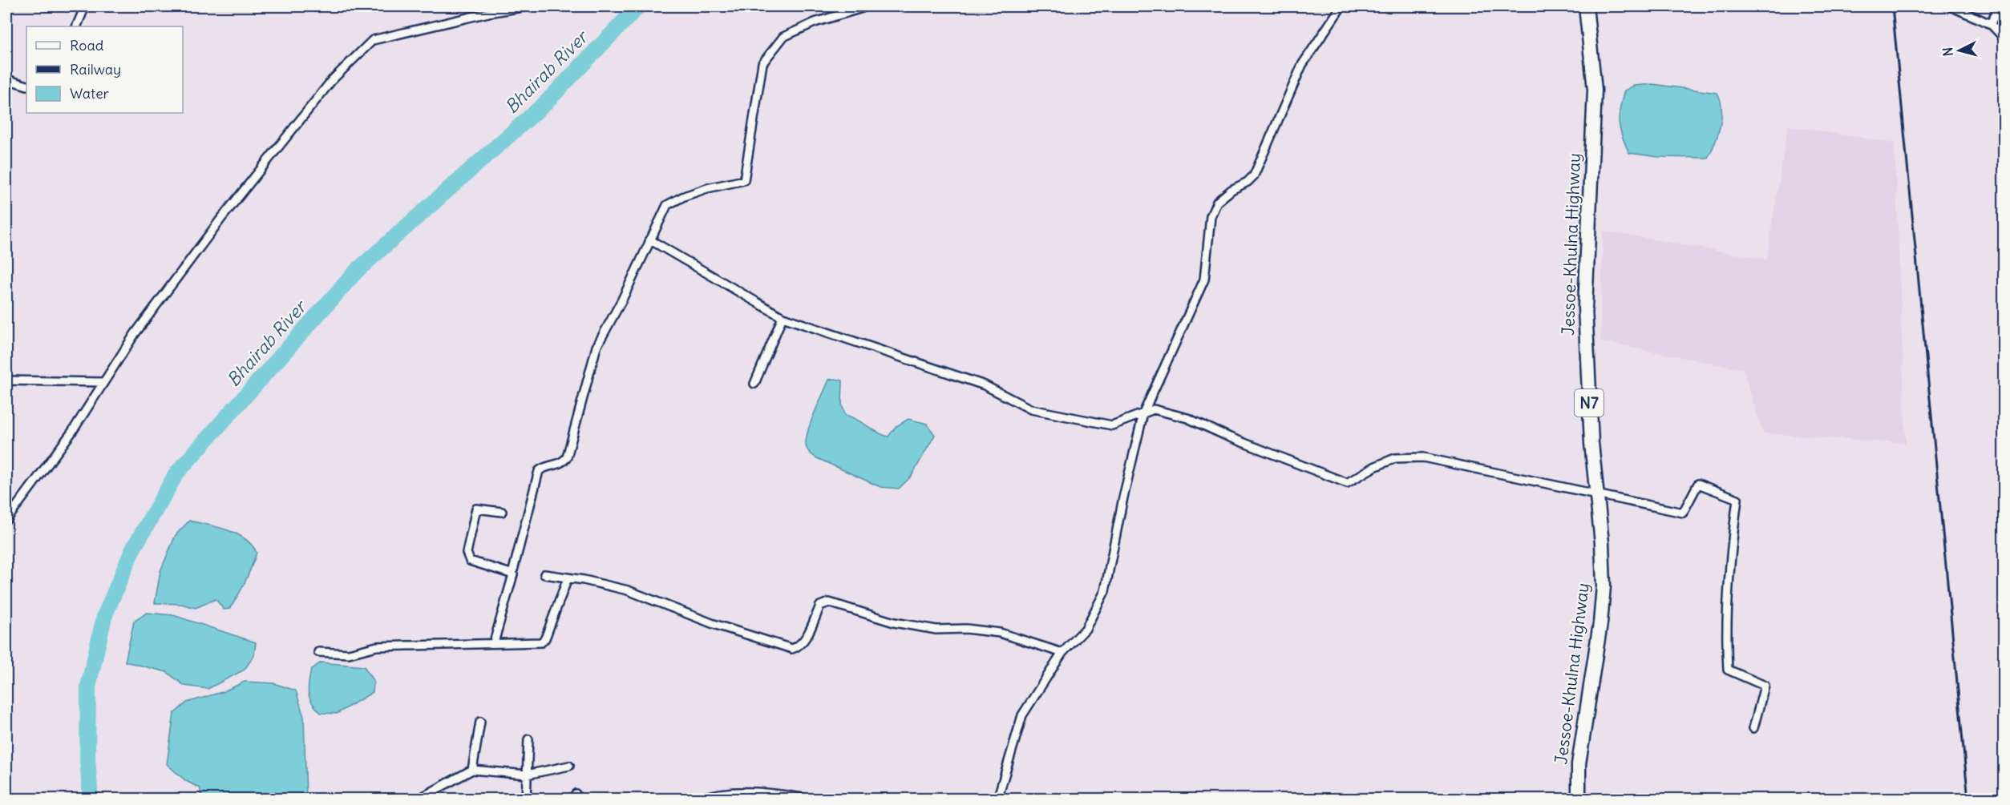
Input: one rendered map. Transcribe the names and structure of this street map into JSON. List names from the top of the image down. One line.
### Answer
{"streets":{"highway":["Jessoe-Khulna Highway","N7"]},"water":["Bhairab River"],"legend":["Road","Railway","Water"],"north":"left"}
